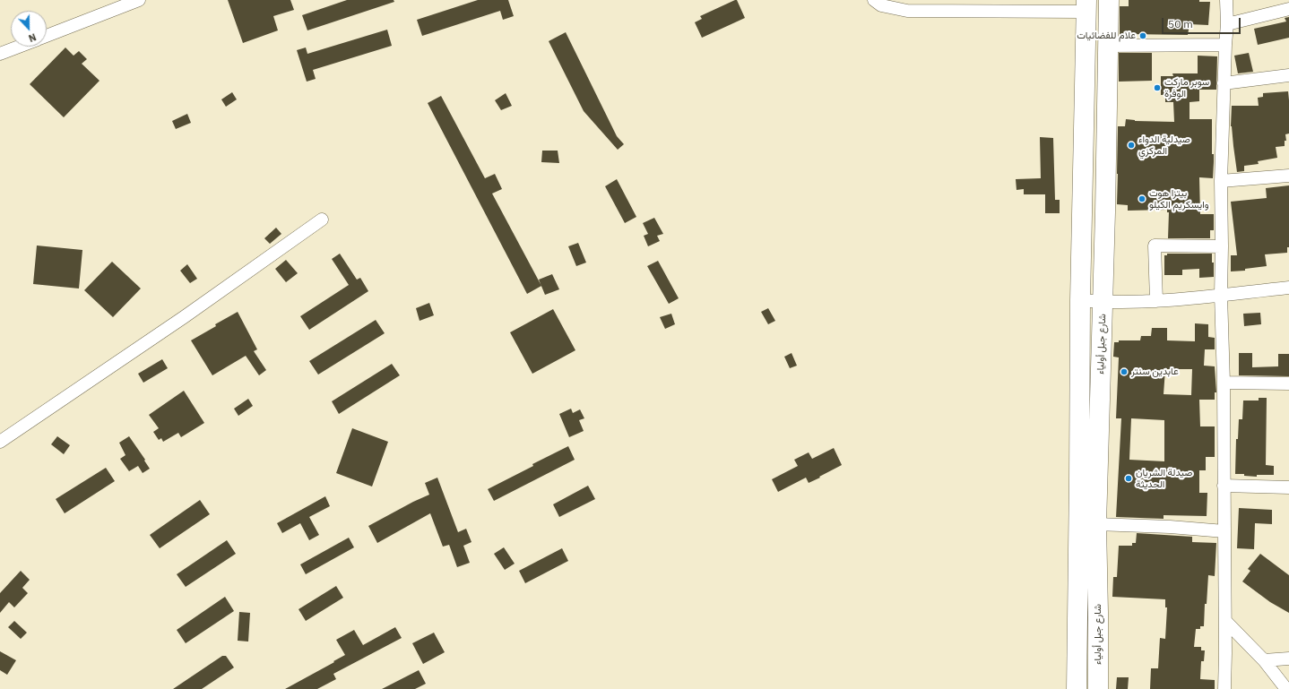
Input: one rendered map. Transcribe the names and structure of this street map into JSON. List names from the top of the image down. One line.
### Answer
{"streets":{"main road":["شارع جبل أولياء"]},"places":["علام للفضائيات","سوبر ماركت الوفرة","صيدلية الدواء المركزي","بيتزا هوت وايسكريم الكيلو","عابدين سنتر","صيدلة الشريان الحديثة"],"scale_bar":"50 m","north":"bottom"}
